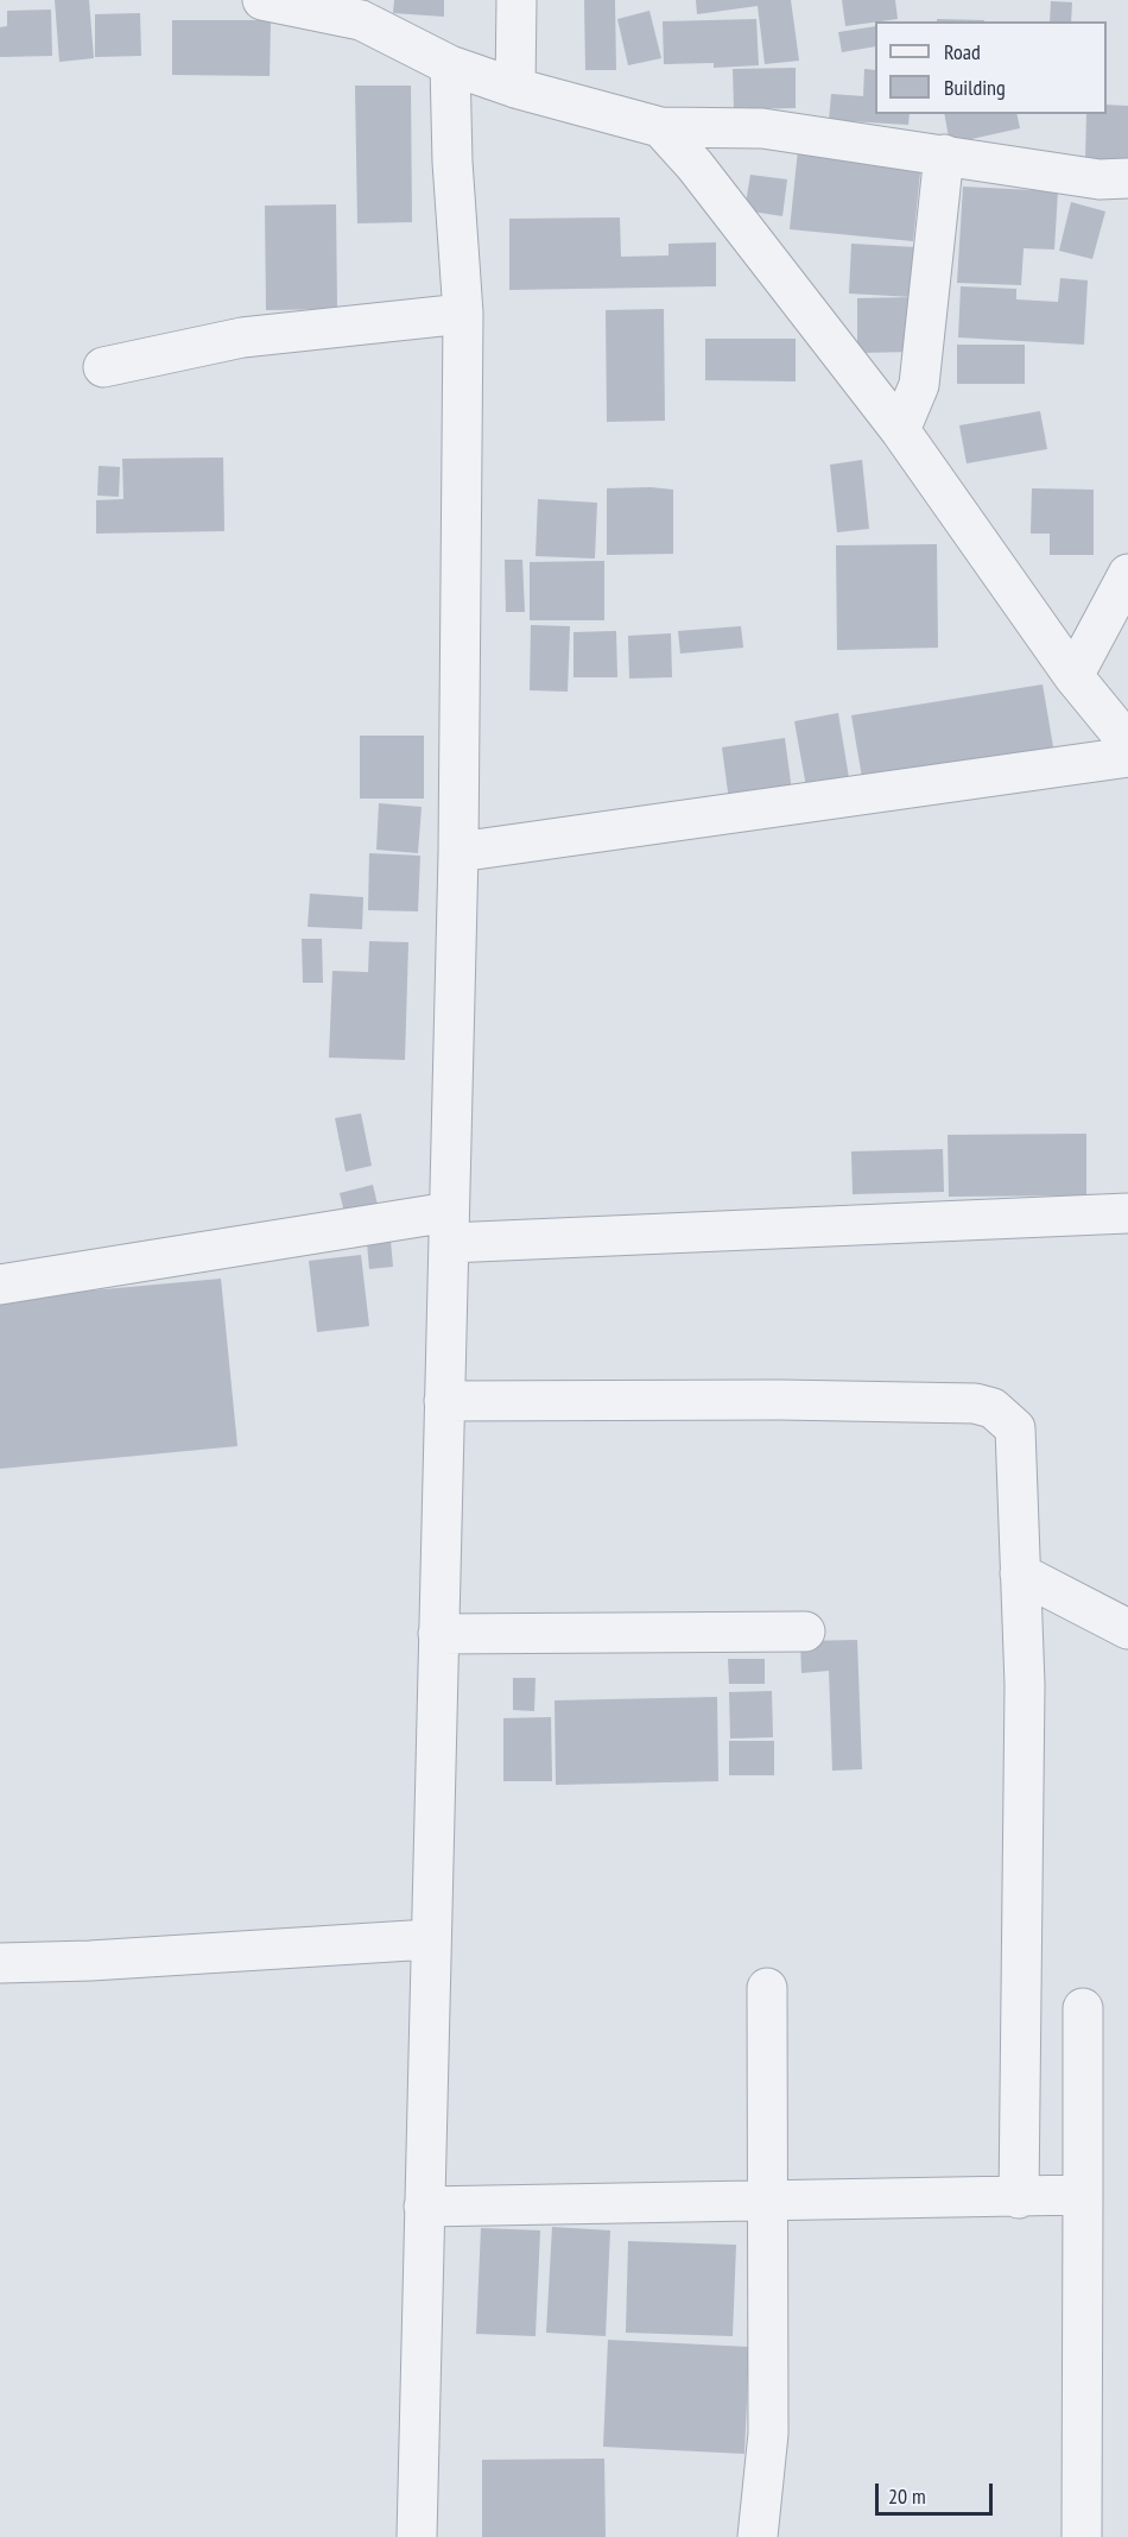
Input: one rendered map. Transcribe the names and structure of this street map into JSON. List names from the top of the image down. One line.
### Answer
{"legend":["Road","Building"],"scale_bar":"20 m"}
